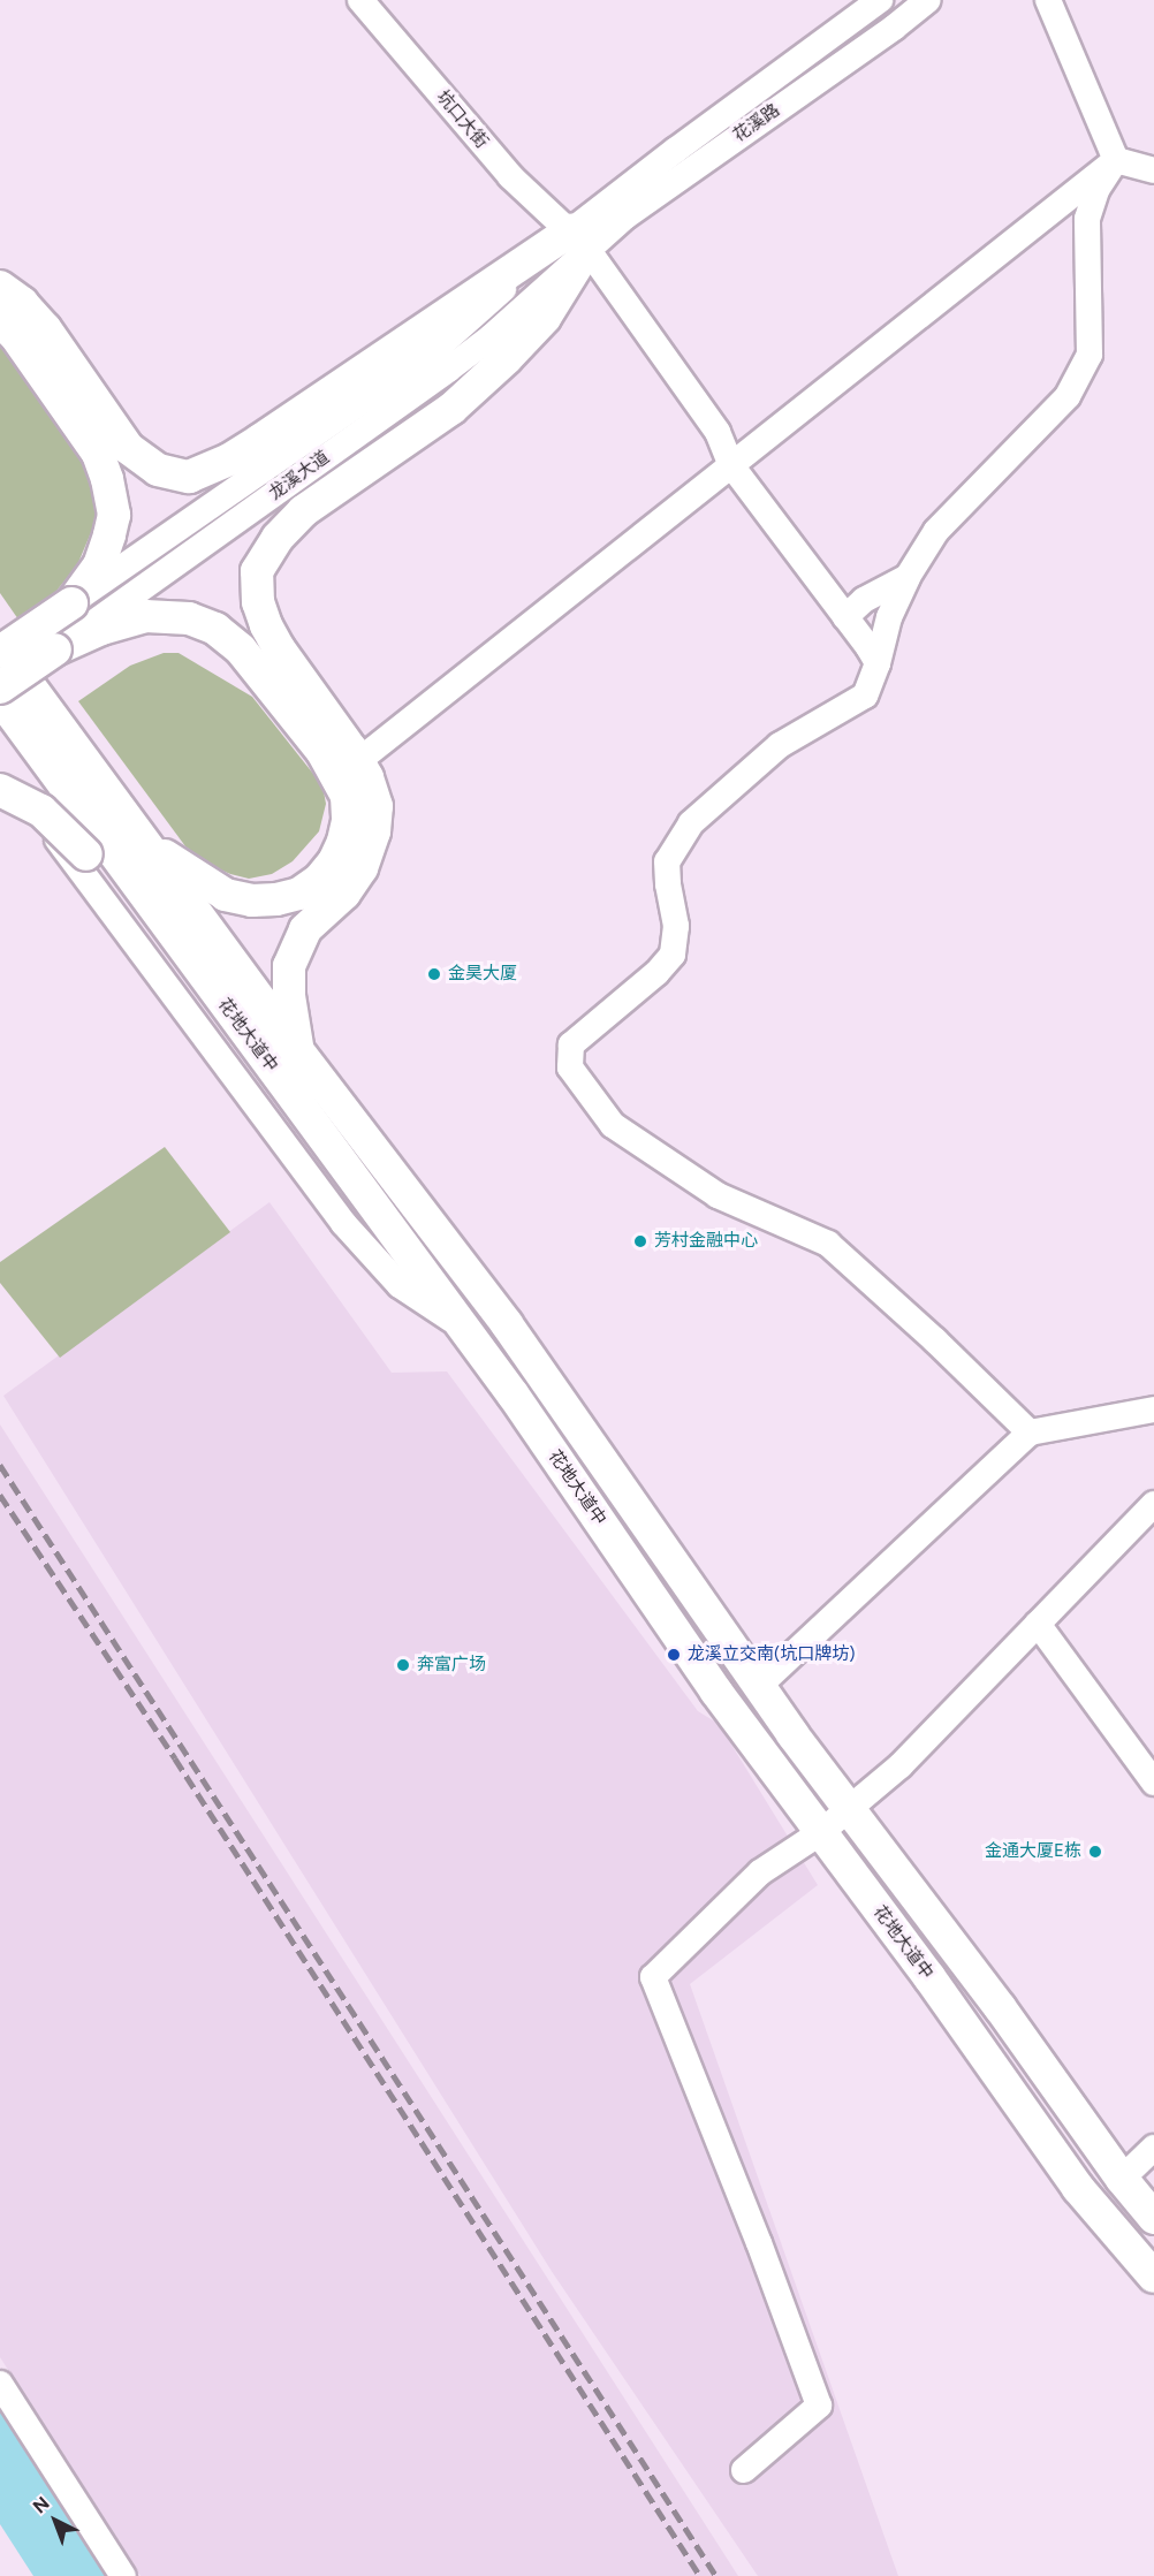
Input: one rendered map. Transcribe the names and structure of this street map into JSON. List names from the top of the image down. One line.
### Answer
{"streets":{"main road":["龙溪大道","花地大道中"],"street":["坑口大街","花溪路"]},"crossings":[["坑口大街","花溪路"],["坑口大街","龙溪大道"],["花溪路","龙溪大道"]],"places":["金昊大厦","芳村金融中心","龙溪立交南(坑口牌坊)","奔富广场","金通大厦E栋"],"north":"top left"}
